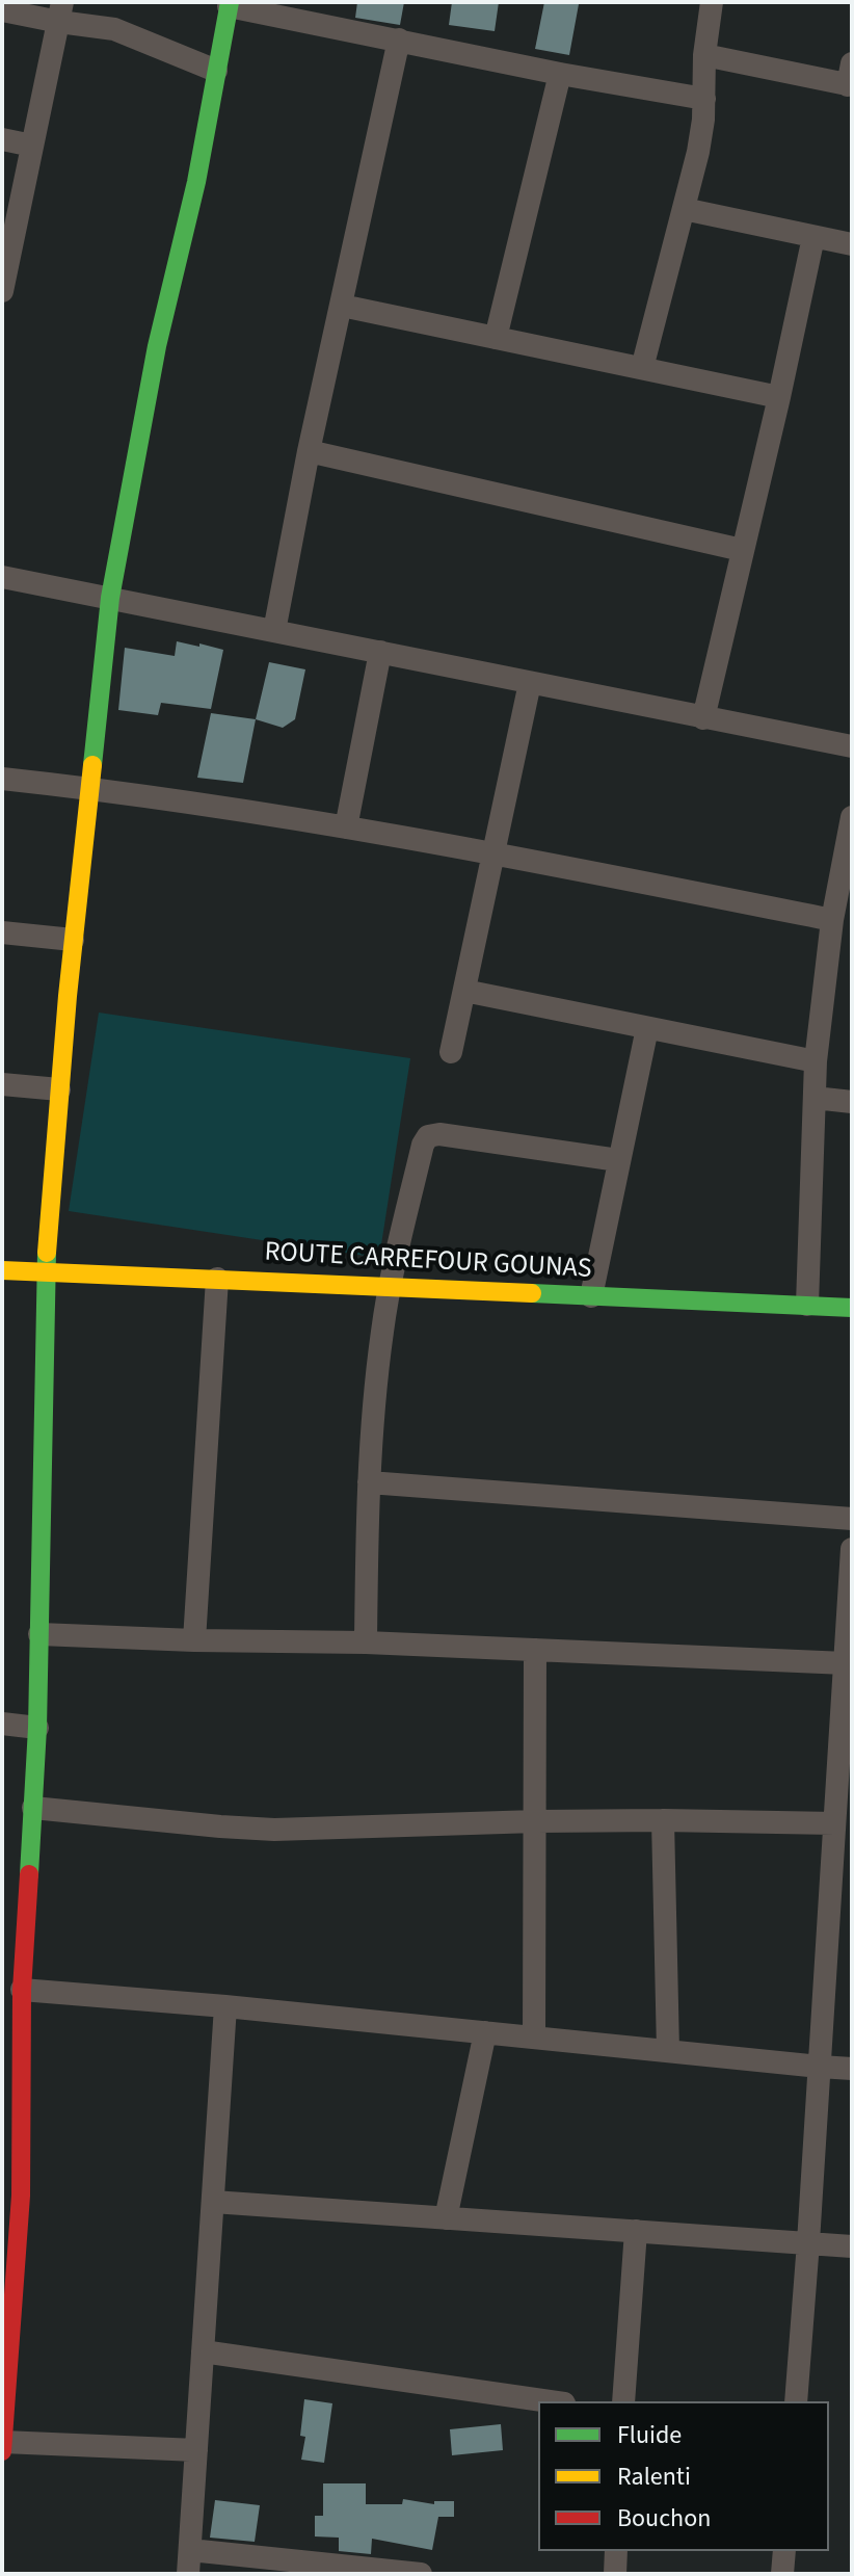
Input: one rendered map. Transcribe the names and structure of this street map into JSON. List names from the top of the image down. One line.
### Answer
{"streets":{"street":["ROUTE CARREFOUR GOUNAS"]},"legend":["Fluide","Ralenti","Bouchon"]}
